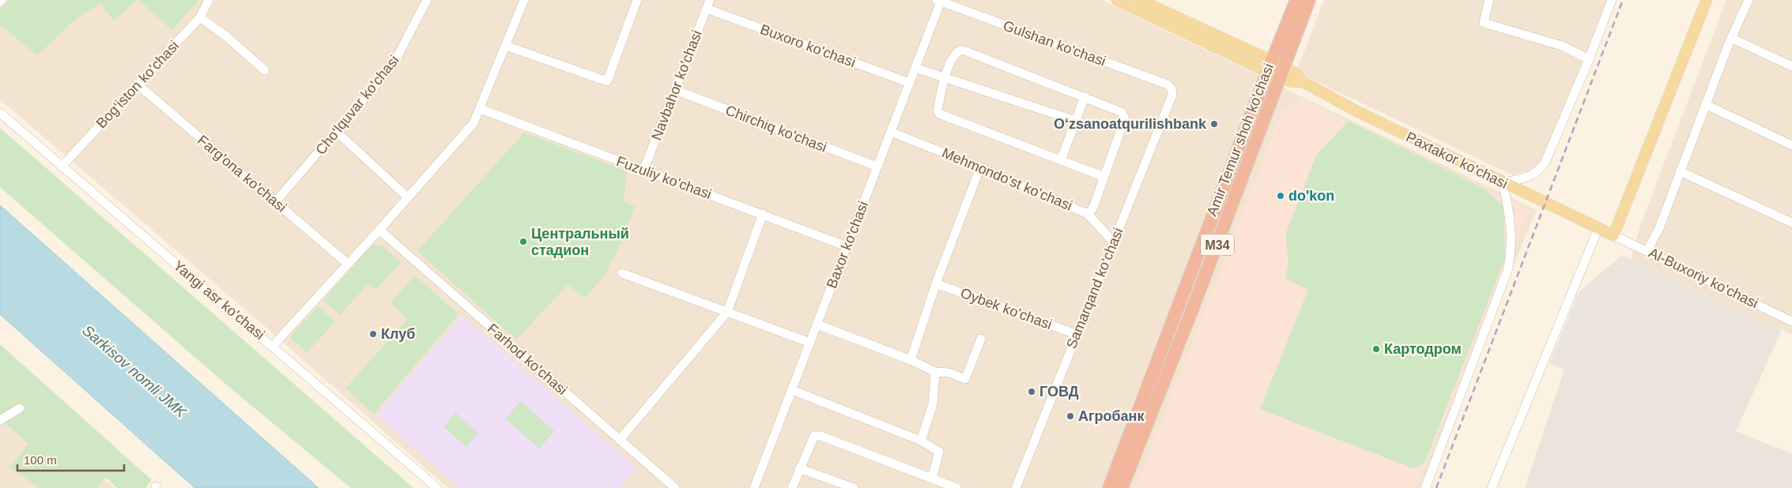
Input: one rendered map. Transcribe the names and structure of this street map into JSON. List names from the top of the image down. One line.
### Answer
{"streets":{"highway":["Amir Temur shoh ko'chasi","M34"],"main road":["Paxtakor ko'chasi"],"street":["Gulshan ko'chasi","Buxoro ko'chasi","Bog‘iston ko'chasi","Navbahor ko'chasi","Cho‘lquvar ko'chasi","Chirchiq ko'chasi","Farg'ona ko'chasi","Fuzuliy ko'chasi","Mehmondo'st ko'chasi","Baxor ko'chasi","Al-Buxoriy ko'chasi","Samarqand ko‘chasi","Yangi asr ko'chasi","Oybek ko'chasi","Farhod ko'chasi"]},"crossings":[["Gulshan ko'chasi","Baxor ko'chasi"],["Gulshan ko'chasi","Samarqand ko‘chasi"],["Buxoro ko'chasi","Navbahor ko'chasi"],["Buxoro ko'chasi","Baxor ko'chasi"],["Bog‘iston ko'chasi","Farg'ona ko'chasi"],["Bog‘iston ko'chasi","Yangi asr ko'chasi"],["Navbahor ko'chasi","Chirchiq ko'chasi"],["Navbahor ko'chasi","Fuzuliy ko'chasi"],["Cho‘lquvar ko'chasi","Farg'ona ko'chasi"],["Chirchiq ko'chasi","Baxor ko'chasi"],["Amir Temur shoh ko'chasi","Paxtakor ko'chasi"],["Paxtakor ko'chasi","Al-Buxoriy ko'chasi"],["Fuzuliy ko'chasi","Baxor ko'chasi"],["Mehmondo'st ko'chasi","Baxor ko'chasi"],["Mehmondo'st ko'chasi","Samarqand ko‘chasi"],["Samarqand ko‘chasi","Oybek ko'chasi"]],"water":["Sarkisov nomli JMK"],"places":["Oʻzsanoatqurilishbank","do'kon","Центральный стадион","Клуб","Картодром","ГОВД","Агробанк"],"scale_bar":"100 m"}
